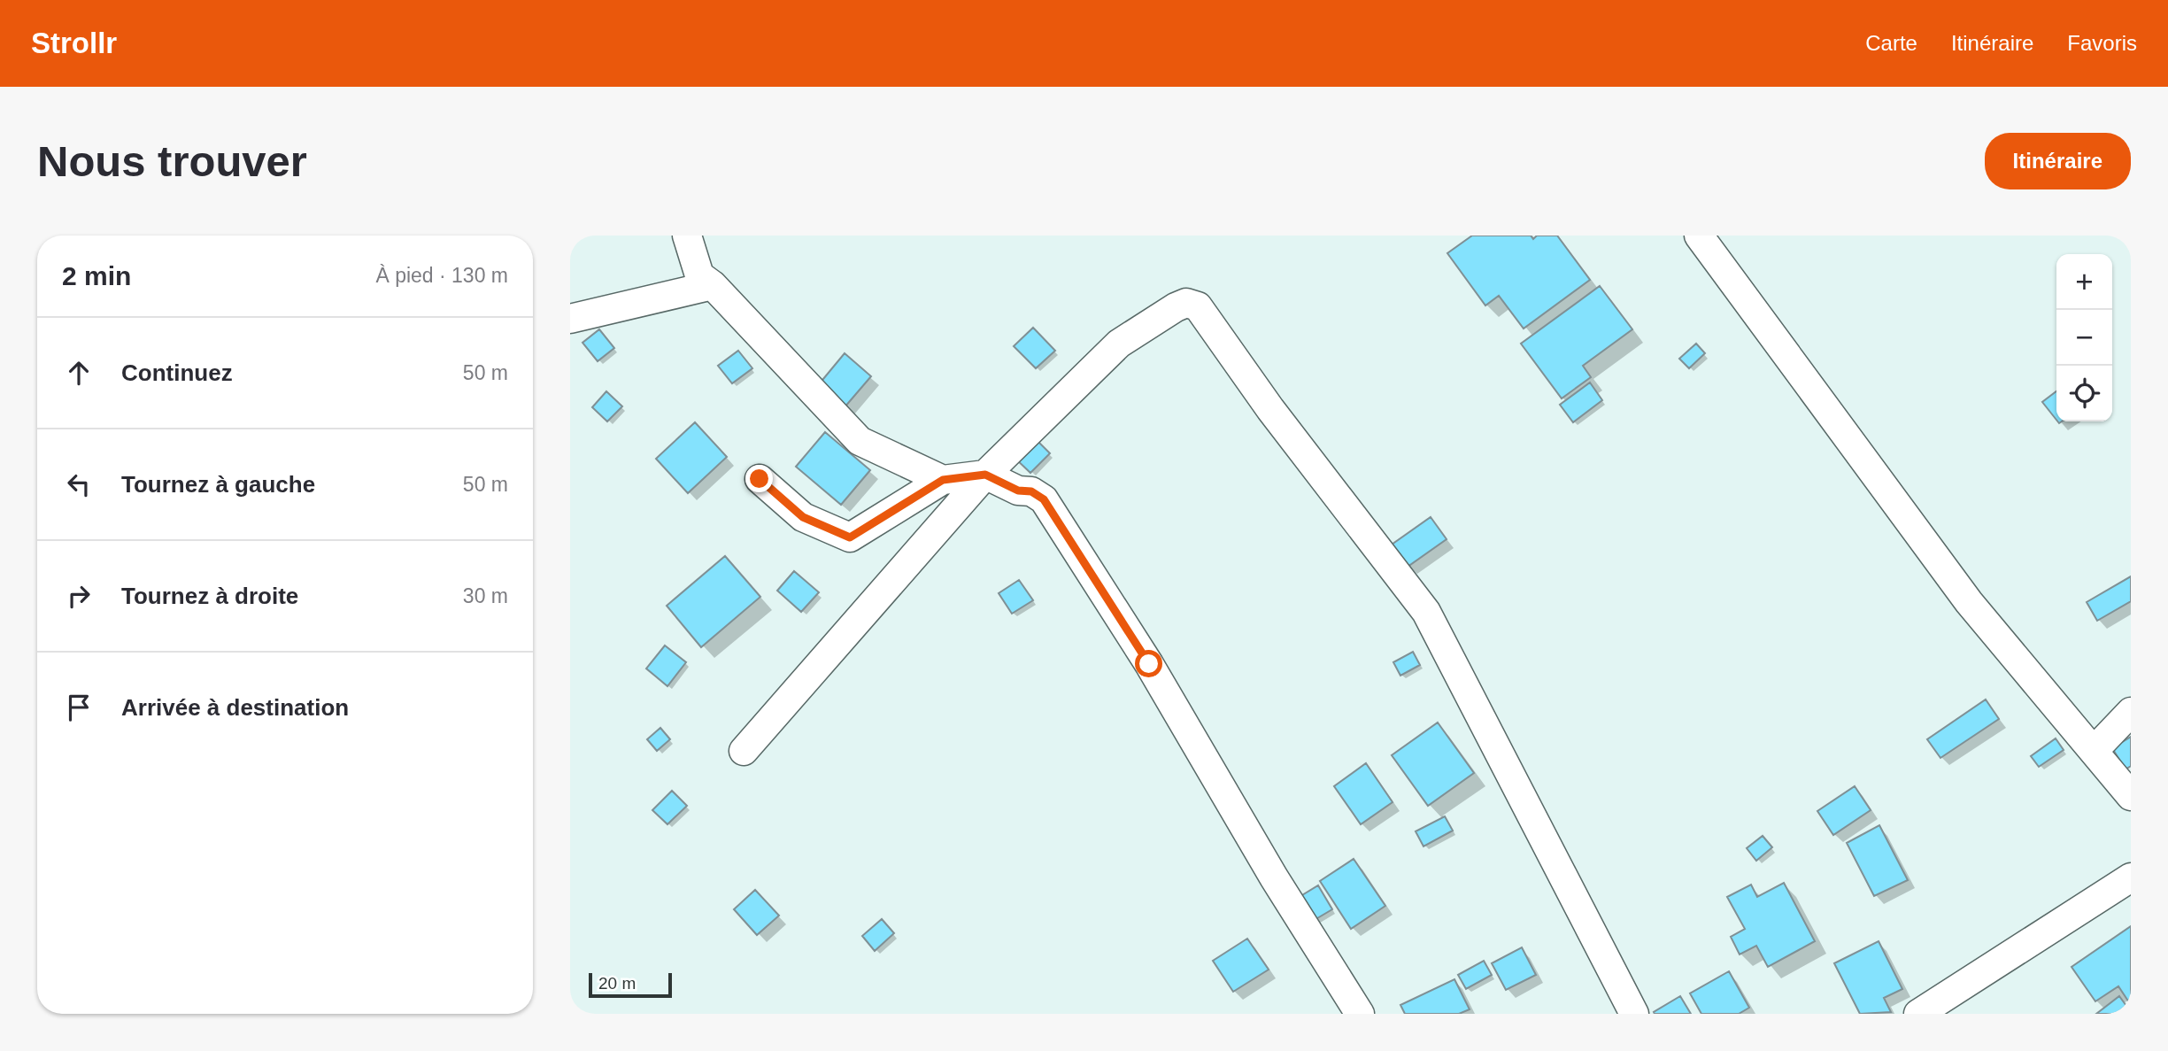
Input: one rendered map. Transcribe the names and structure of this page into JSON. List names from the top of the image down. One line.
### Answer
{"scale_bar":"20 m","page":{"header":"Strollr","nav":["Carte","Itinéraire","Favoris"],"buttons":"Itinéraire","title":"Nous trouver","heading":["2 min","À pied · 130 m"],"map_buttons":["+","−"],"list":[["Continuez","50 m"],["Tournez à gauche","50 m"],["Tournez à droite","30 m"],"Arrivée à destination"],"scale":"20 m"}}
